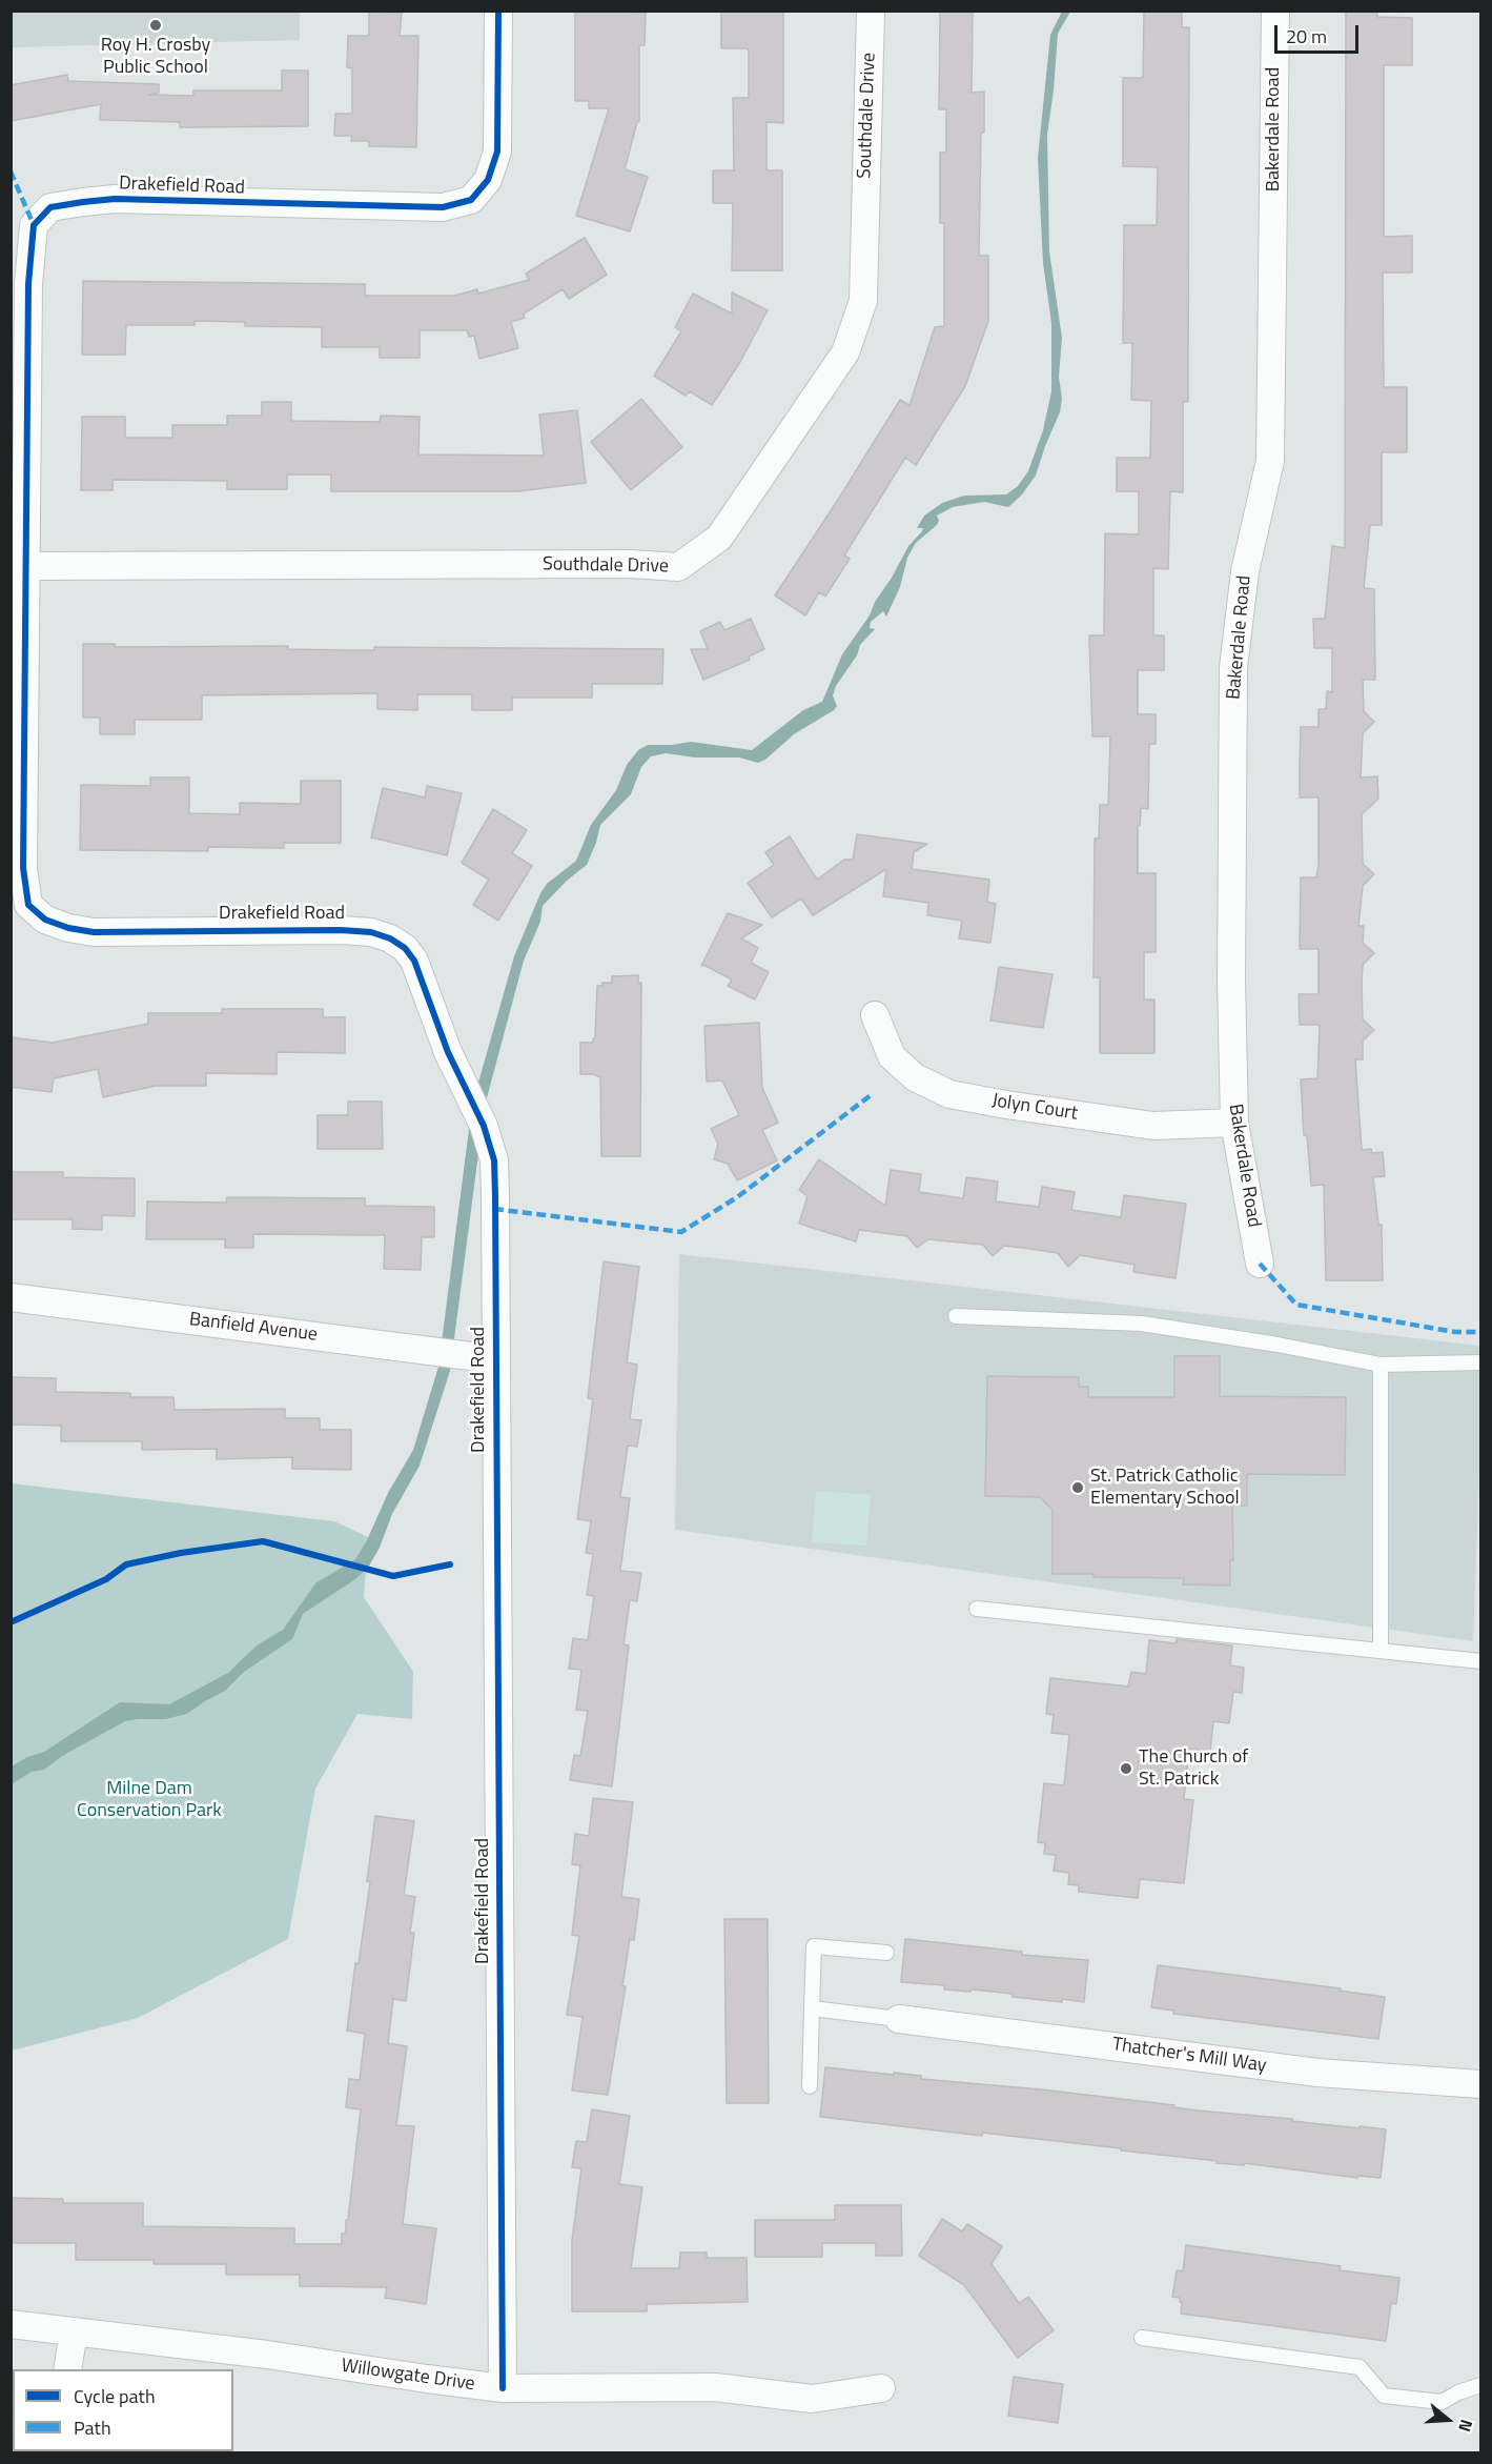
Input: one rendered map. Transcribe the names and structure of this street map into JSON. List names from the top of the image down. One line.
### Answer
{"streets":{"street":["Southdale Drive","Bakerdale Road","Drakefield Road","Jolyn Court","Banfield Avenue","Thatcher's Mill Way","Willowgate Drive"]},"crossings":[["Southdale Drive","Drakefield Road"],["Bakerdale Road","Jolyn Court"],["Drakefield Road","Banfield Avenue"],["Drakefield Road","Willowgate Drive"]],"parks":["Milne Dam Conservation Park"],"places":["Roy H. Crosby Public School","St. Patrick Catholic Elementary School","The Church of St. Patrick"],"legend":["Cycle path","Path"],"scale_bar":"20 m","north":"right"}
